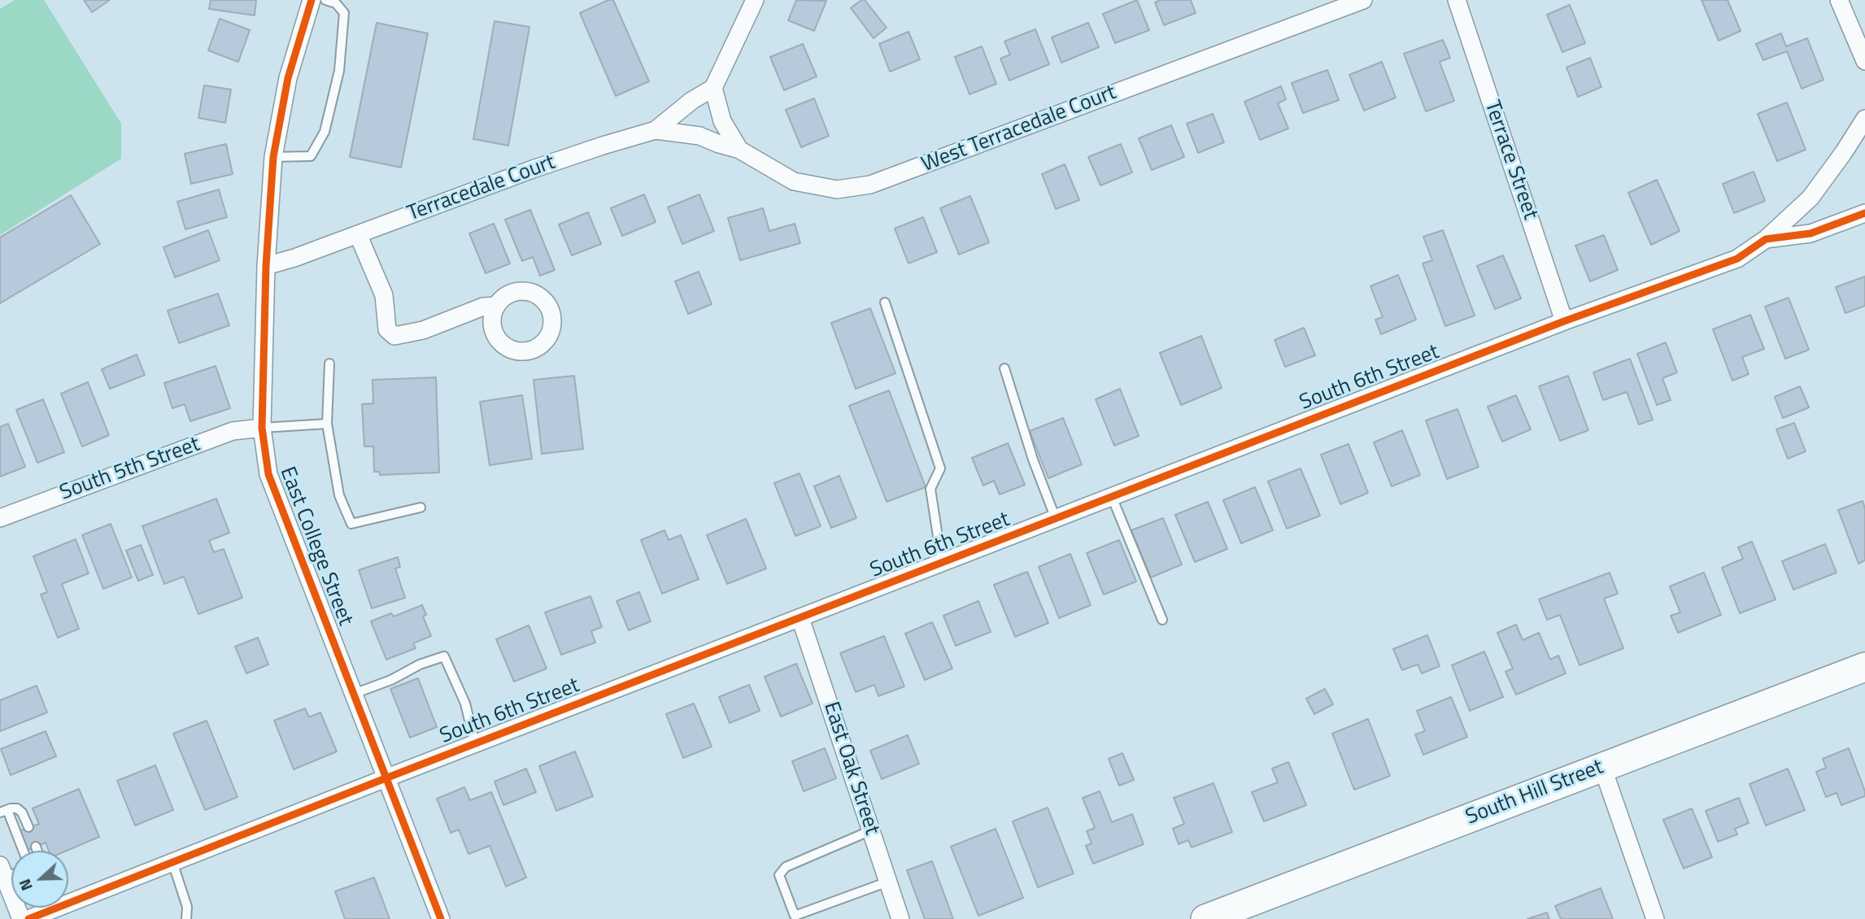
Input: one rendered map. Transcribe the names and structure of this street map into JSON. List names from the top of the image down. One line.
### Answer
{"streets":{"main road":["South Hill Street"],"street":["West Terracedale Court","Terrace Street","Terracedale Court","South 6th Street","South 5th Street","East College Street","East Oak Street"]},"crossings":[["West Terracedale Court","Terracedale Court"],["Terrace Street","South 6th Street"],["Terracedale Court","East College Street"],["South 6th Street","East College Street"],["South 6th Street","East Oak Street"],["South 5th Street","East College Street"]],"north":"left"}
